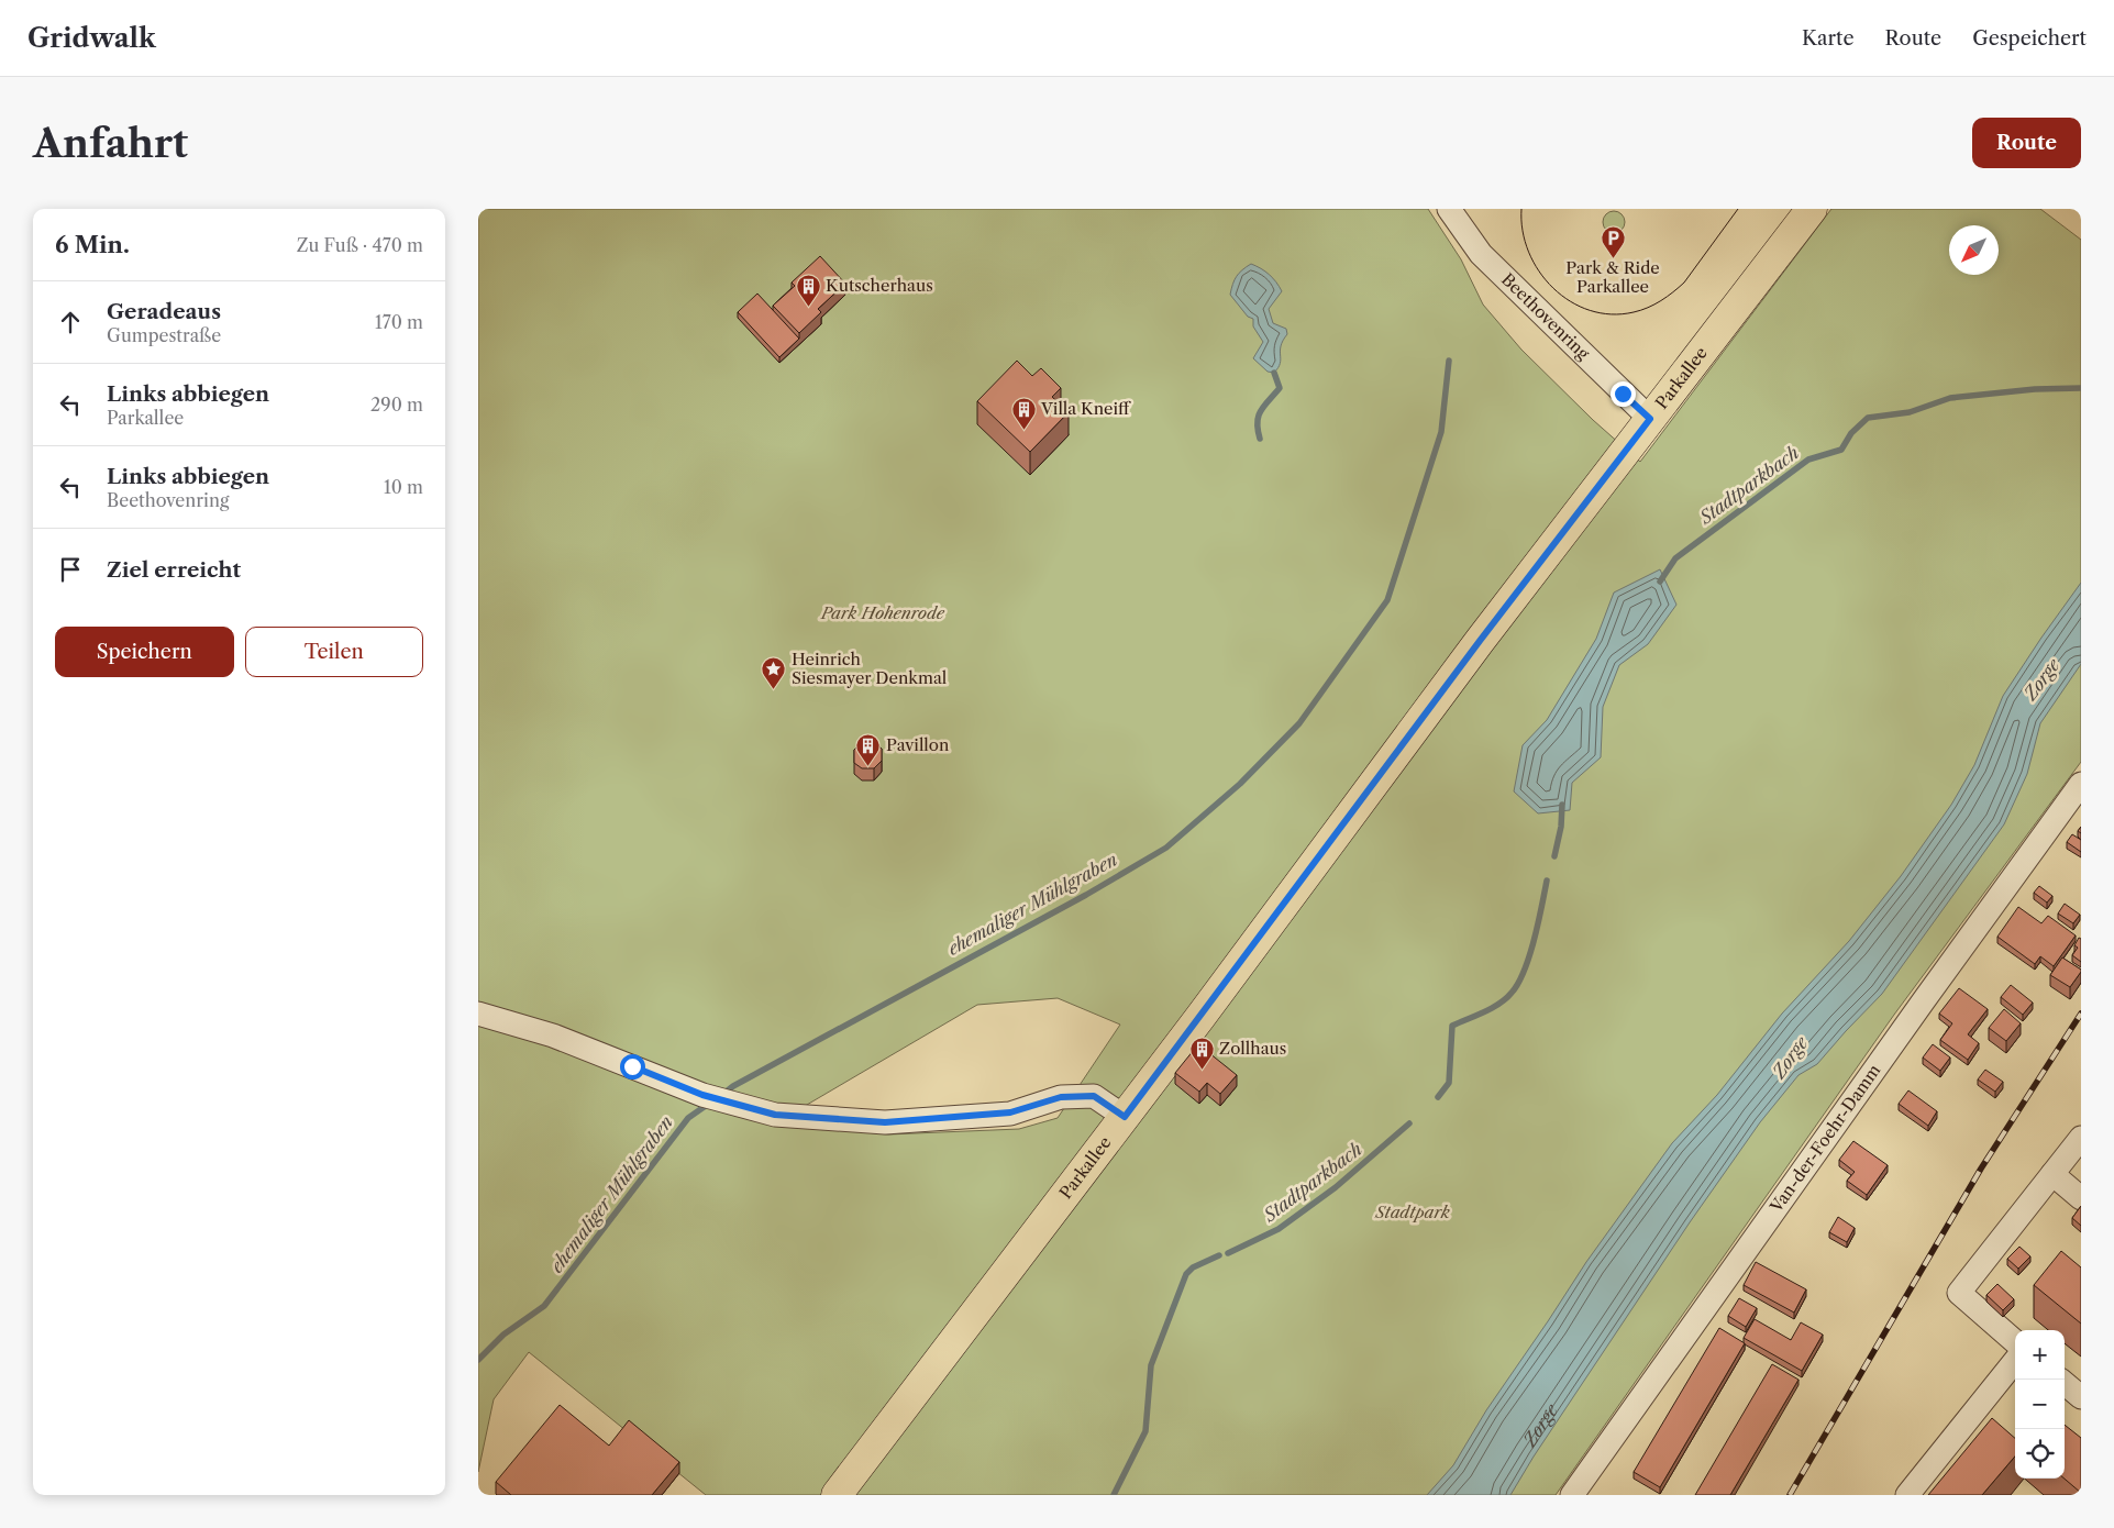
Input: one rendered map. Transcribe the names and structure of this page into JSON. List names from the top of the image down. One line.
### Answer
{"streets":{"main road":["Parkallee"],"street":["Beethovenring","Van-der-Foehr-Damm"]},"crossings":[["Beethovenring","Parkallee"]],"water":["Stadtparkbach","Zorge","ehemaliger Mühlgraben"],"parks":["Park Hohenrode","Stadtpark"],"places":{"parking":["Park & Ride Parkallee"],"building":["Kutscherhaus","Villa Kneiff","Pavillon","Zollhaus"],"place":["Heinrich Siesmayer Denkmal"]},"north":"bottom left","page":{"header":"Gridwalk","nav":["Karte","Route","Gespeichert"],"buttons":["Route",["Speichern","Teilen"]],"title":"Anfahrt","heading":["6 Min.","Zu Fuß · 470 m"],"list":[["Geradeaus","Gumpestraße","170 m"],["Links abbiegen","Parkallee","290 m"],["Links abbiegen","Beethovenring","10 m"],"Ziel erreicht"],"map_buttons":["+","−"]}}
